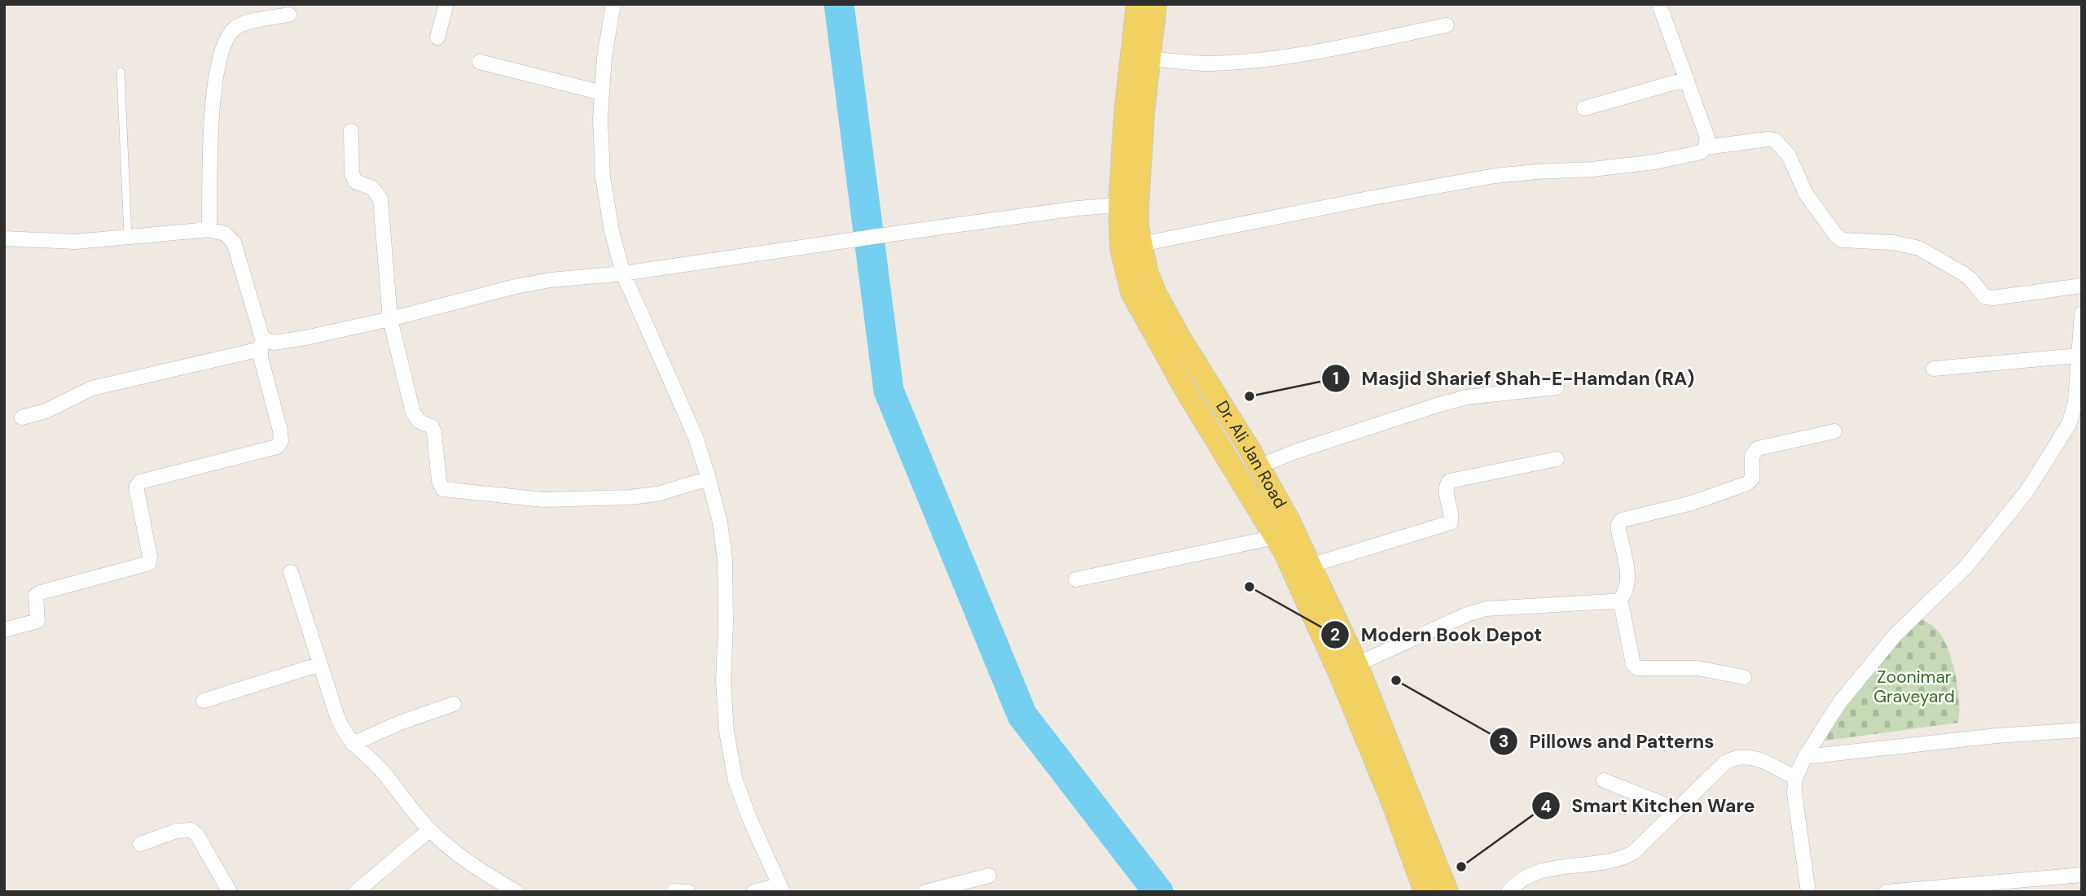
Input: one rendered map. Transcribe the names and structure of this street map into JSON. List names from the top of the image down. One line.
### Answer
{"streets":{"main road":["Dr. Ali Jan Road"]},"parks":["Zoonimar Graveyard"],"places":["Masjid Sharief Shah-E-Hamdan (RA)","Modern Book Depot","Pillows and Patterns","Smart Kitchen Ware"]}
